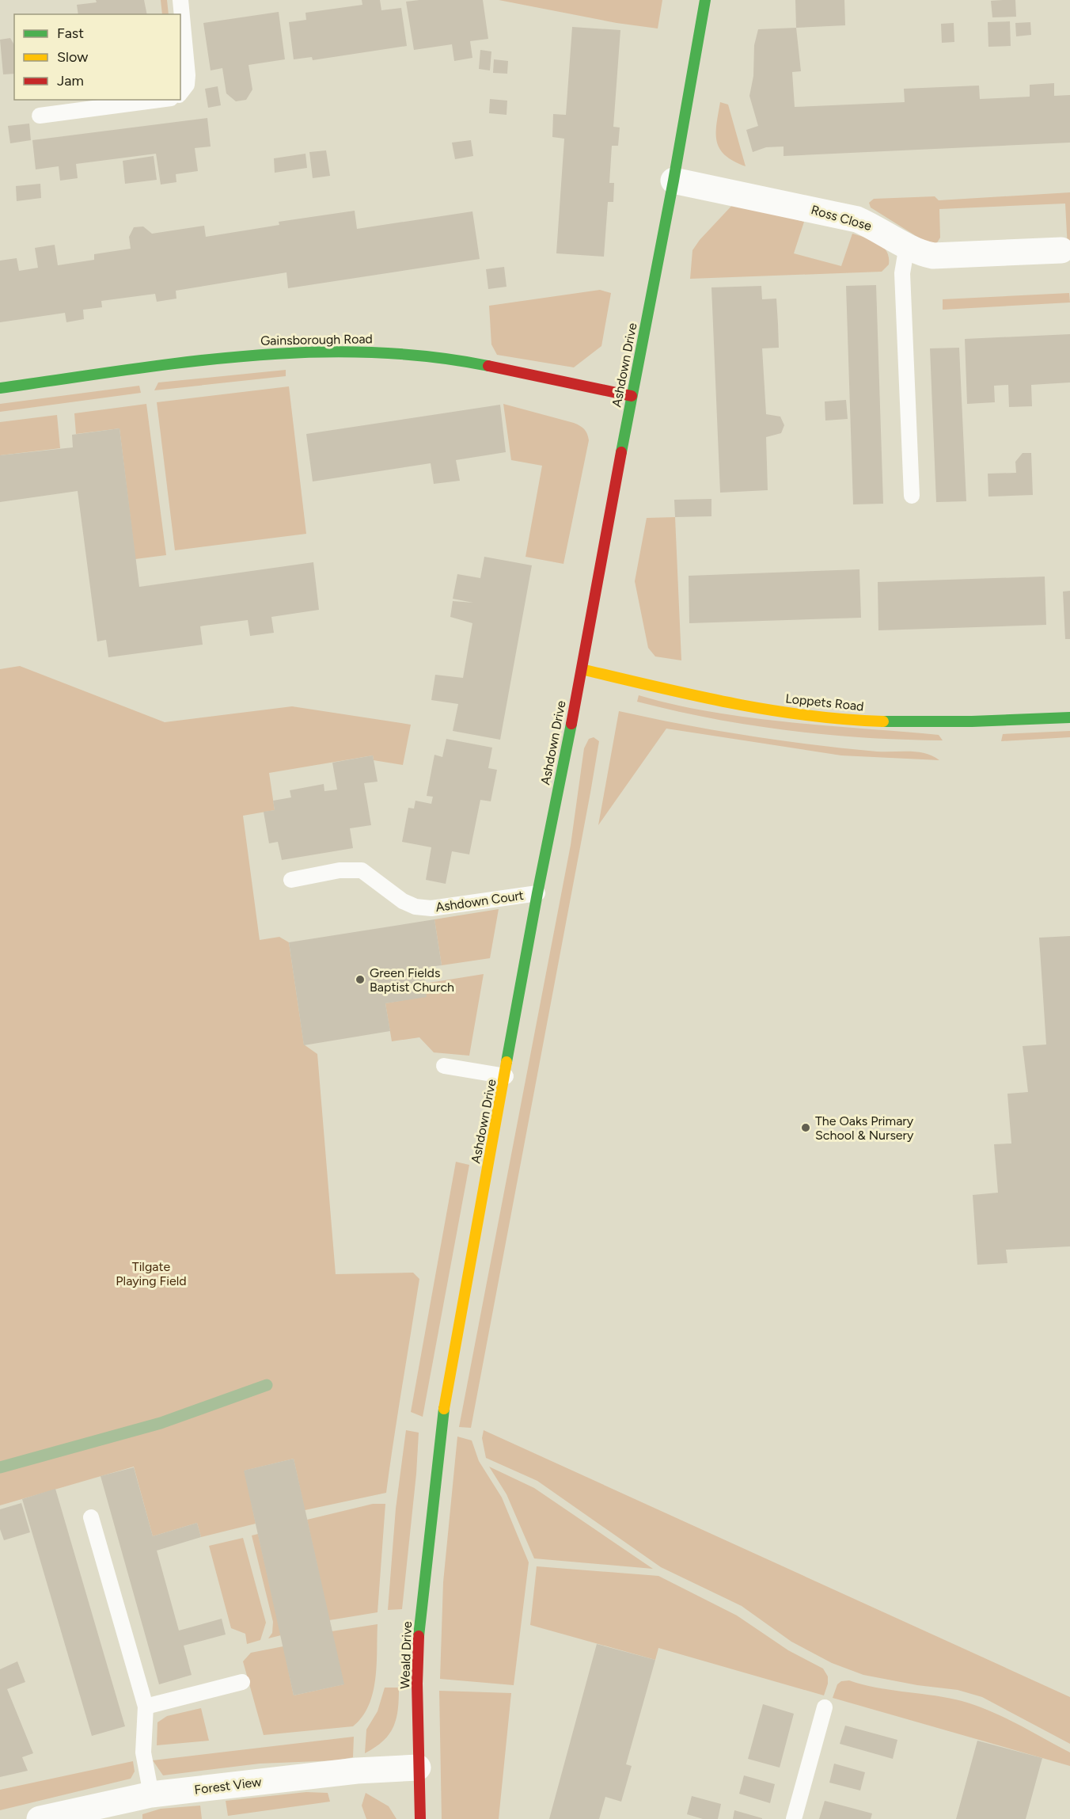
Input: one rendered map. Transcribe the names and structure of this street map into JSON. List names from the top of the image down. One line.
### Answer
{"streets":{"street":["Ross Close","Gainsborough Road","Ashdown Drive","Loppets Road","Weald Drive","Forest View"],"lane":["Ashdown Court"]},"crossings":[["Ross Close","Ashdown Drive"],["Gainsborough Road","Ashdown Drive"],["Ashdown Drive","Loppets Road"],["Ashdown Drive","Ashdown Court"],["Ashdown Drive","Weald Drive"],["Weald Drive","Forest View"]],"parks":["Tilgate Playing Field"],"places":["Green Fields Baptist Church","The Oaks Primary School & Nursery"],"legend":["Fast","Slow","Jam"]}
